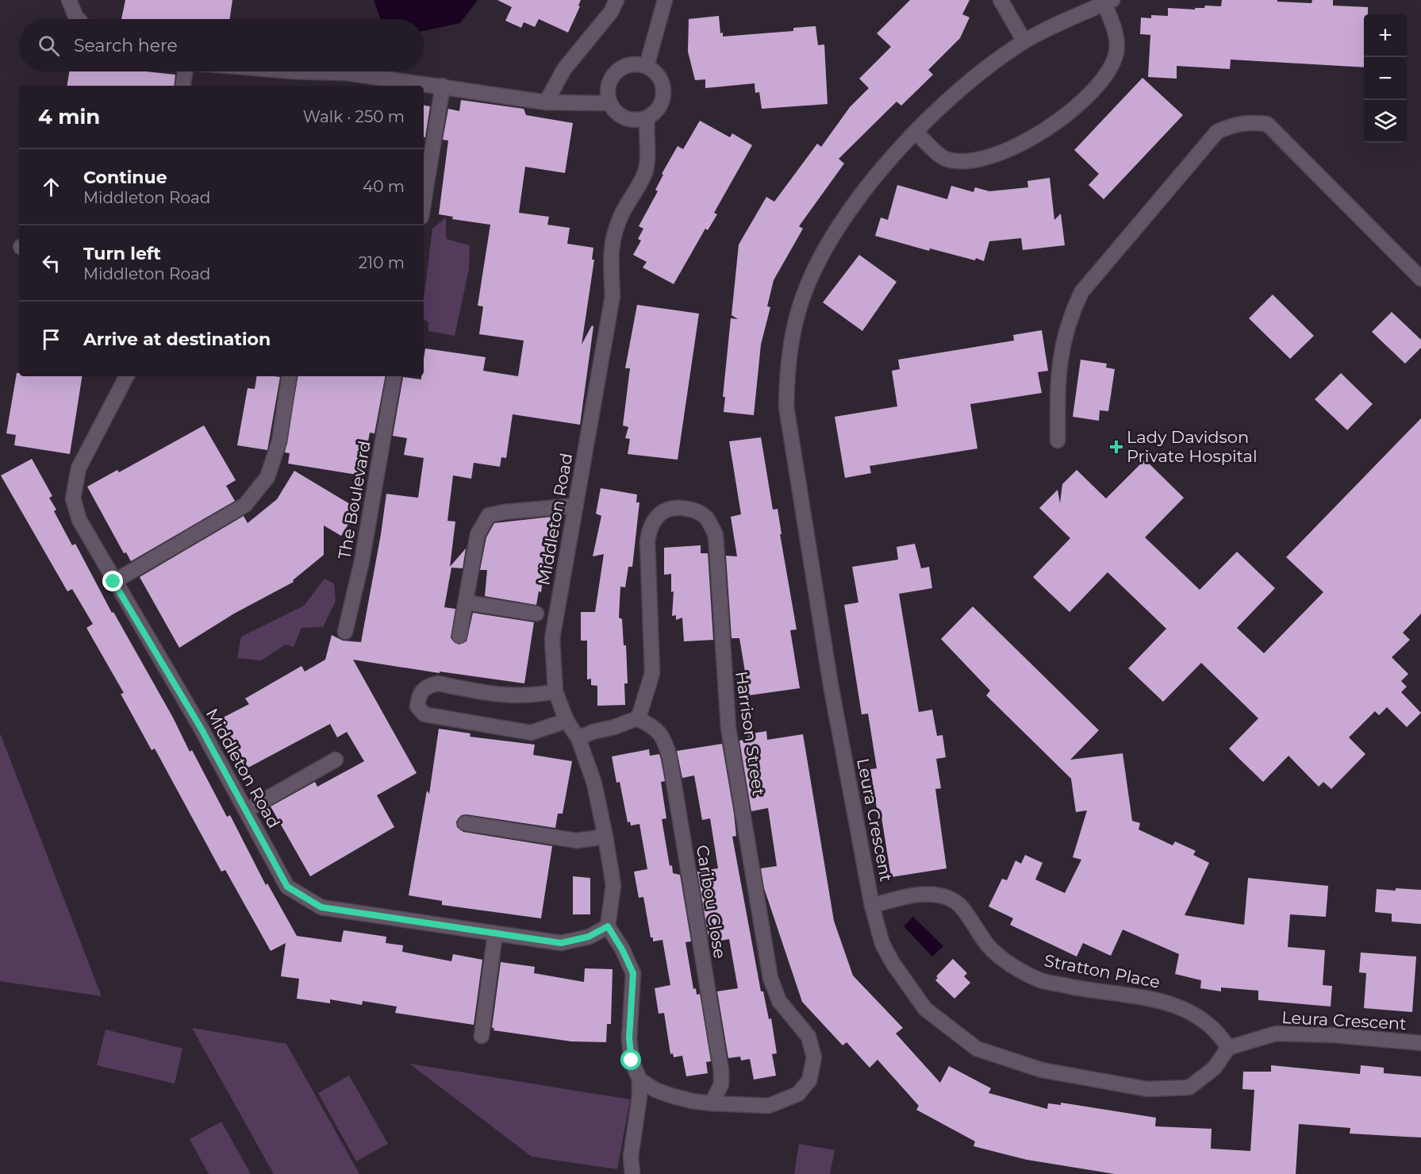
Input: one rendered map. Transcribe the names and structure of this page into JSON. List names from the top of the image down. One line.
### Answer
{"streets":{"street":["The Boulevard","Middleton Road","Harrison Street","Leura Crescent","Caribou Close","Stratton Place"]},"crossings":[["Harrison Street","Caribou Close"],["Leura Crescent","Stratton Place"]],"places":{"health":["Lady Davidson Private Hospital"]},"page":{"map_buttons":["+","−"],"search":"Search here","heading":["4 min","Walk · 250 m"],"list":[["Continue","Middleton Road","40 m"],["Turn left","Middleton Road","210 m"],"Arrive at destination"]}}
